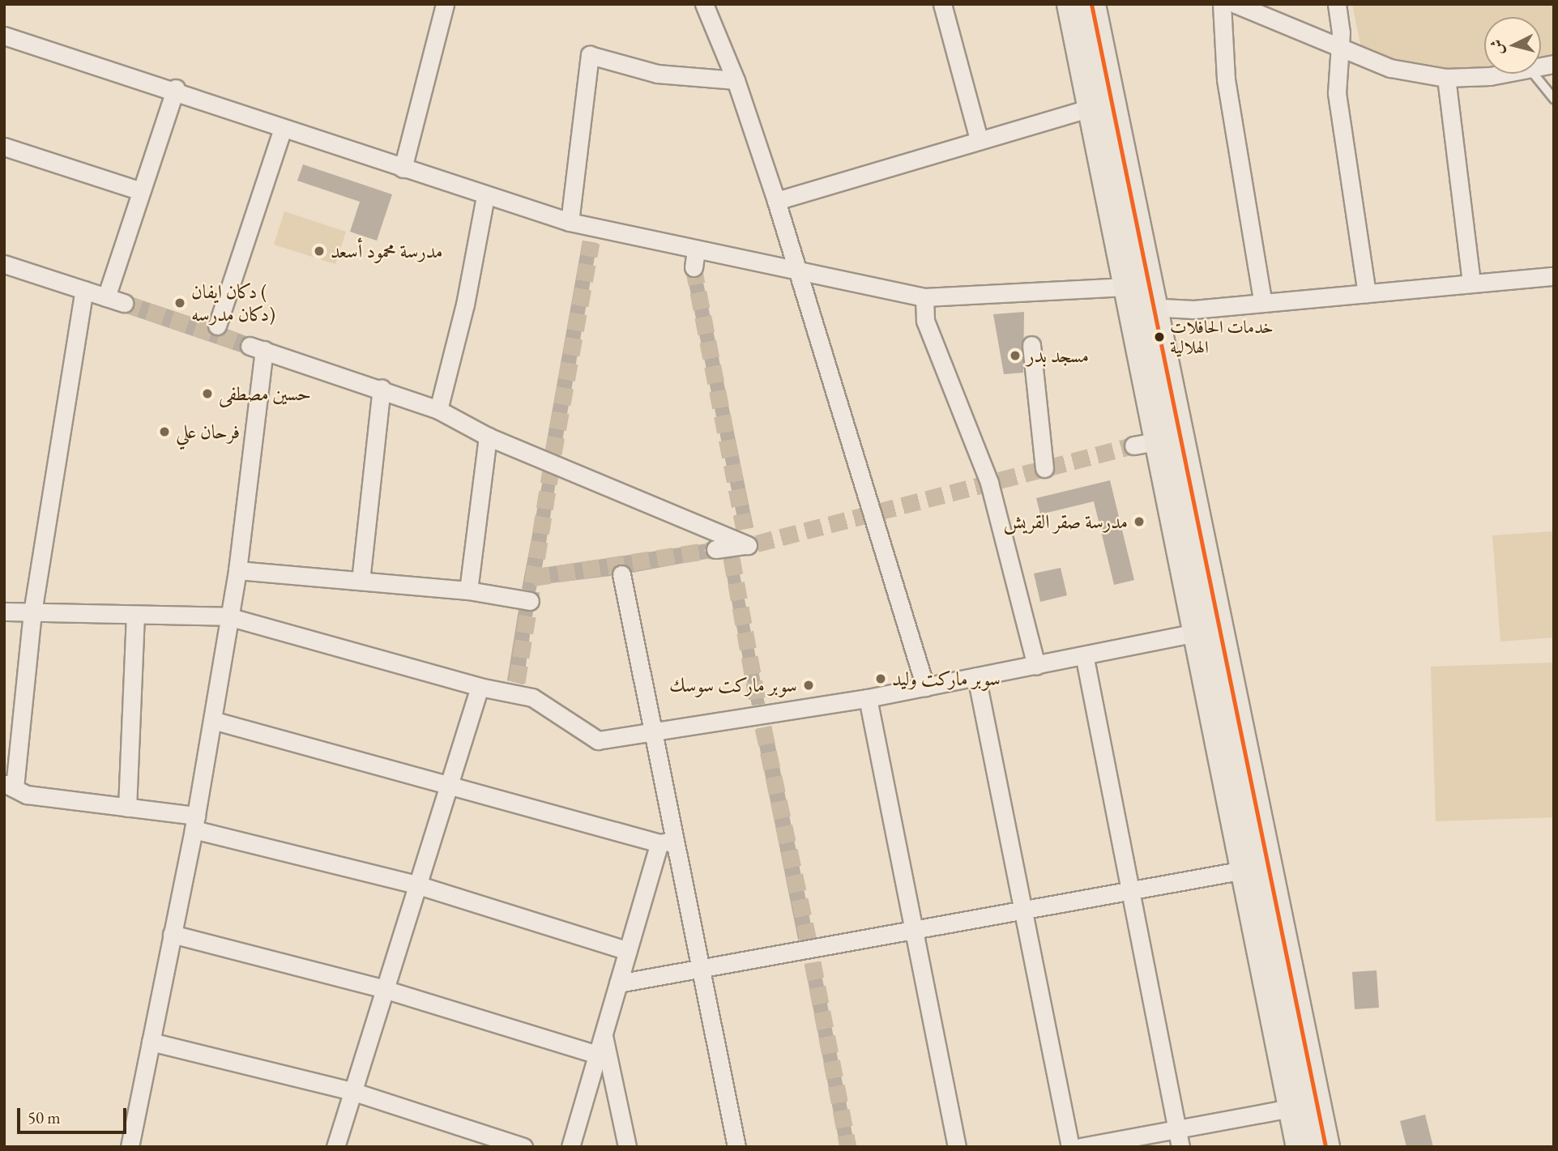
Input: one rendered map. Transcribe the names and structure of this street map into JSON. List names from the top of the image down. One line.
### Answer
{"places":["مدرسة محمود أسعد","دكان ايفان ( دكان مدرسه)","خدمات الحافلات الهلالية","مسجد بدر","حسين مصطفى","فرحان علي","مدرسة صقر القريش","سوبر ماركت وليد","سوبر ماركت سوسك"],"scale_bar":"50 m","north":"left"}
